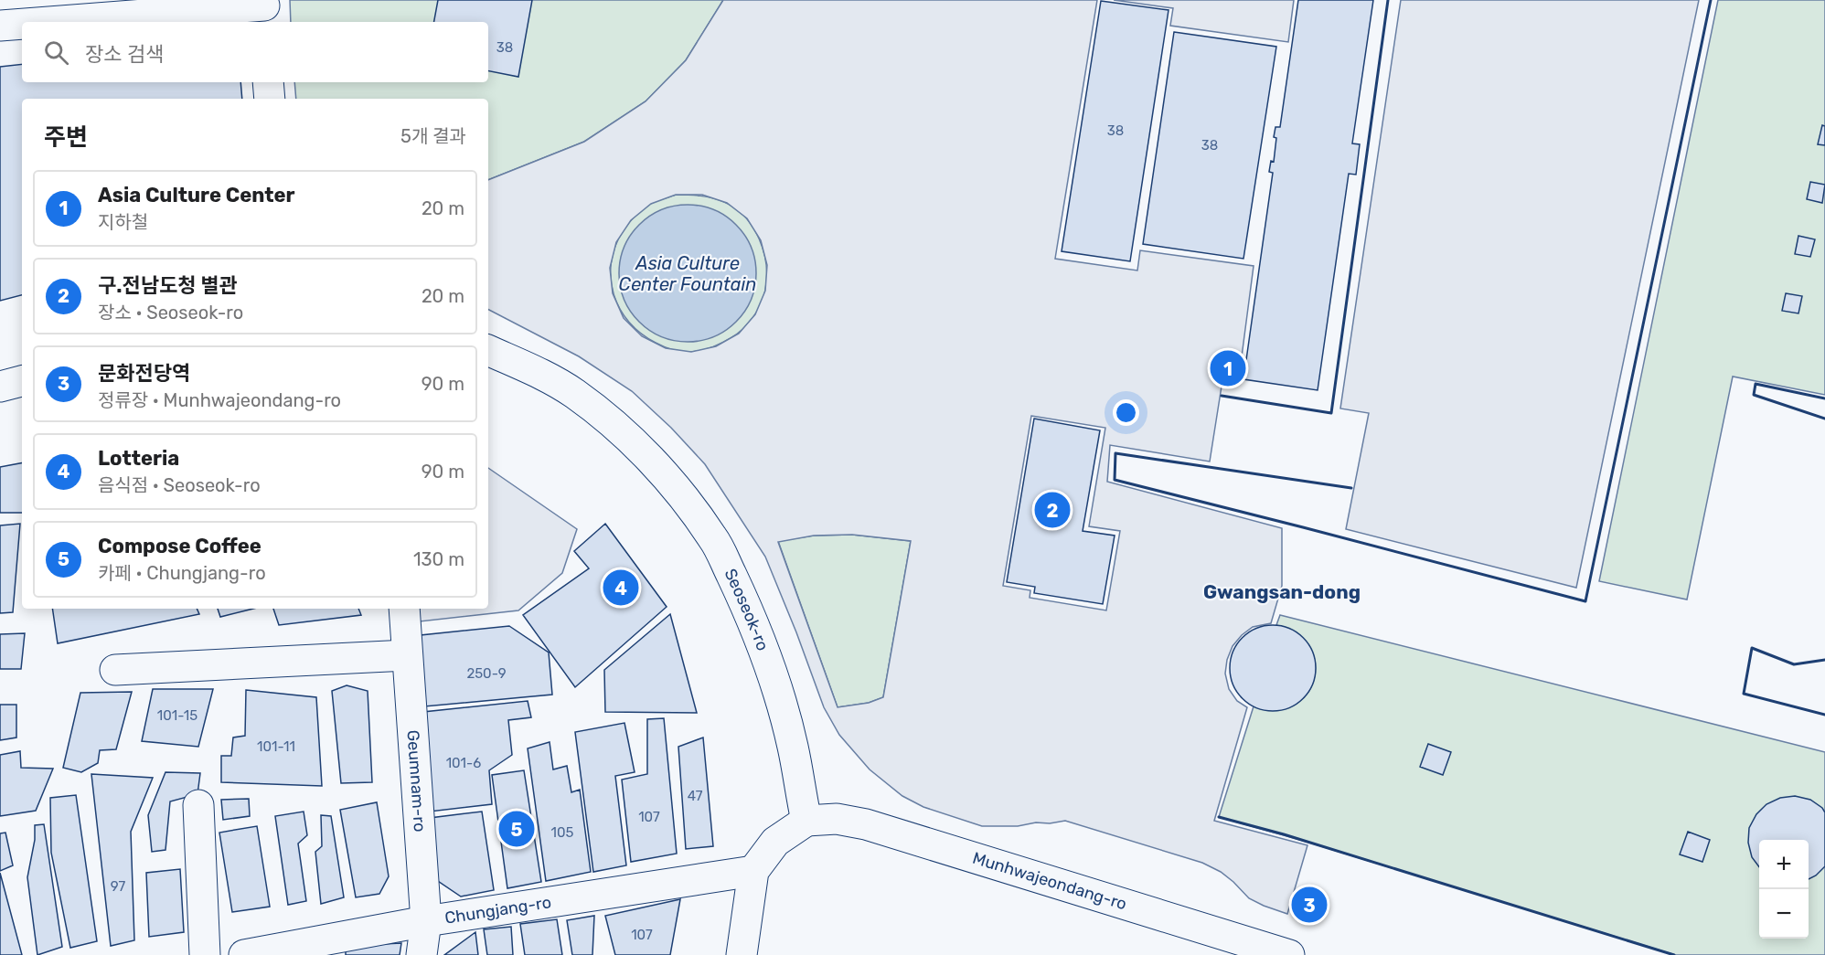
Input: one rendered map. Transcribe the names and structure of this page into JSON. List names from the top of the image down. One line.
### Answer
{"streets":{"street":["Seoseok-ro","Geumnam-ro","Munhwajeondang-ro","Chungjang-ro"]},"crossings":[["Seoseok-ro","Munhwajeondang-ro"],["Geumnam-ro","Chungjang-ro"]],"districts":["Gwangsan-dong"],"water":["Asia Culture Center Fountain"],"house_numbers":["38","38","38","250-9","101-15","101-11","101-6","47","107","105","97","107"],"page":{"search":"장소 검색","heading":["주변","5개 결과"],"list":[{"mark":"1","name":"Asia Culture Center","note":"지하철","value":"20 m"},{"mark":"2","name":"구.전남도청 별관","note":"장소 · Seoseok-ro","value":"20 m"},{"mark":"3","name":"문화전당역","note":"정류장 · Munhwajeondang-ro","value":"90 m"},{"mark":"4","name":"Lotteria","note":"음식점 · Seoseok-ro","value":"90 m"},{"mark":"5","name":"Compose Coffee","note":"카페 · Chungjang-ro","value":"130 m"}],"pins":["1","2","4","5","3"],"map_buttons":["+","−"]}}
